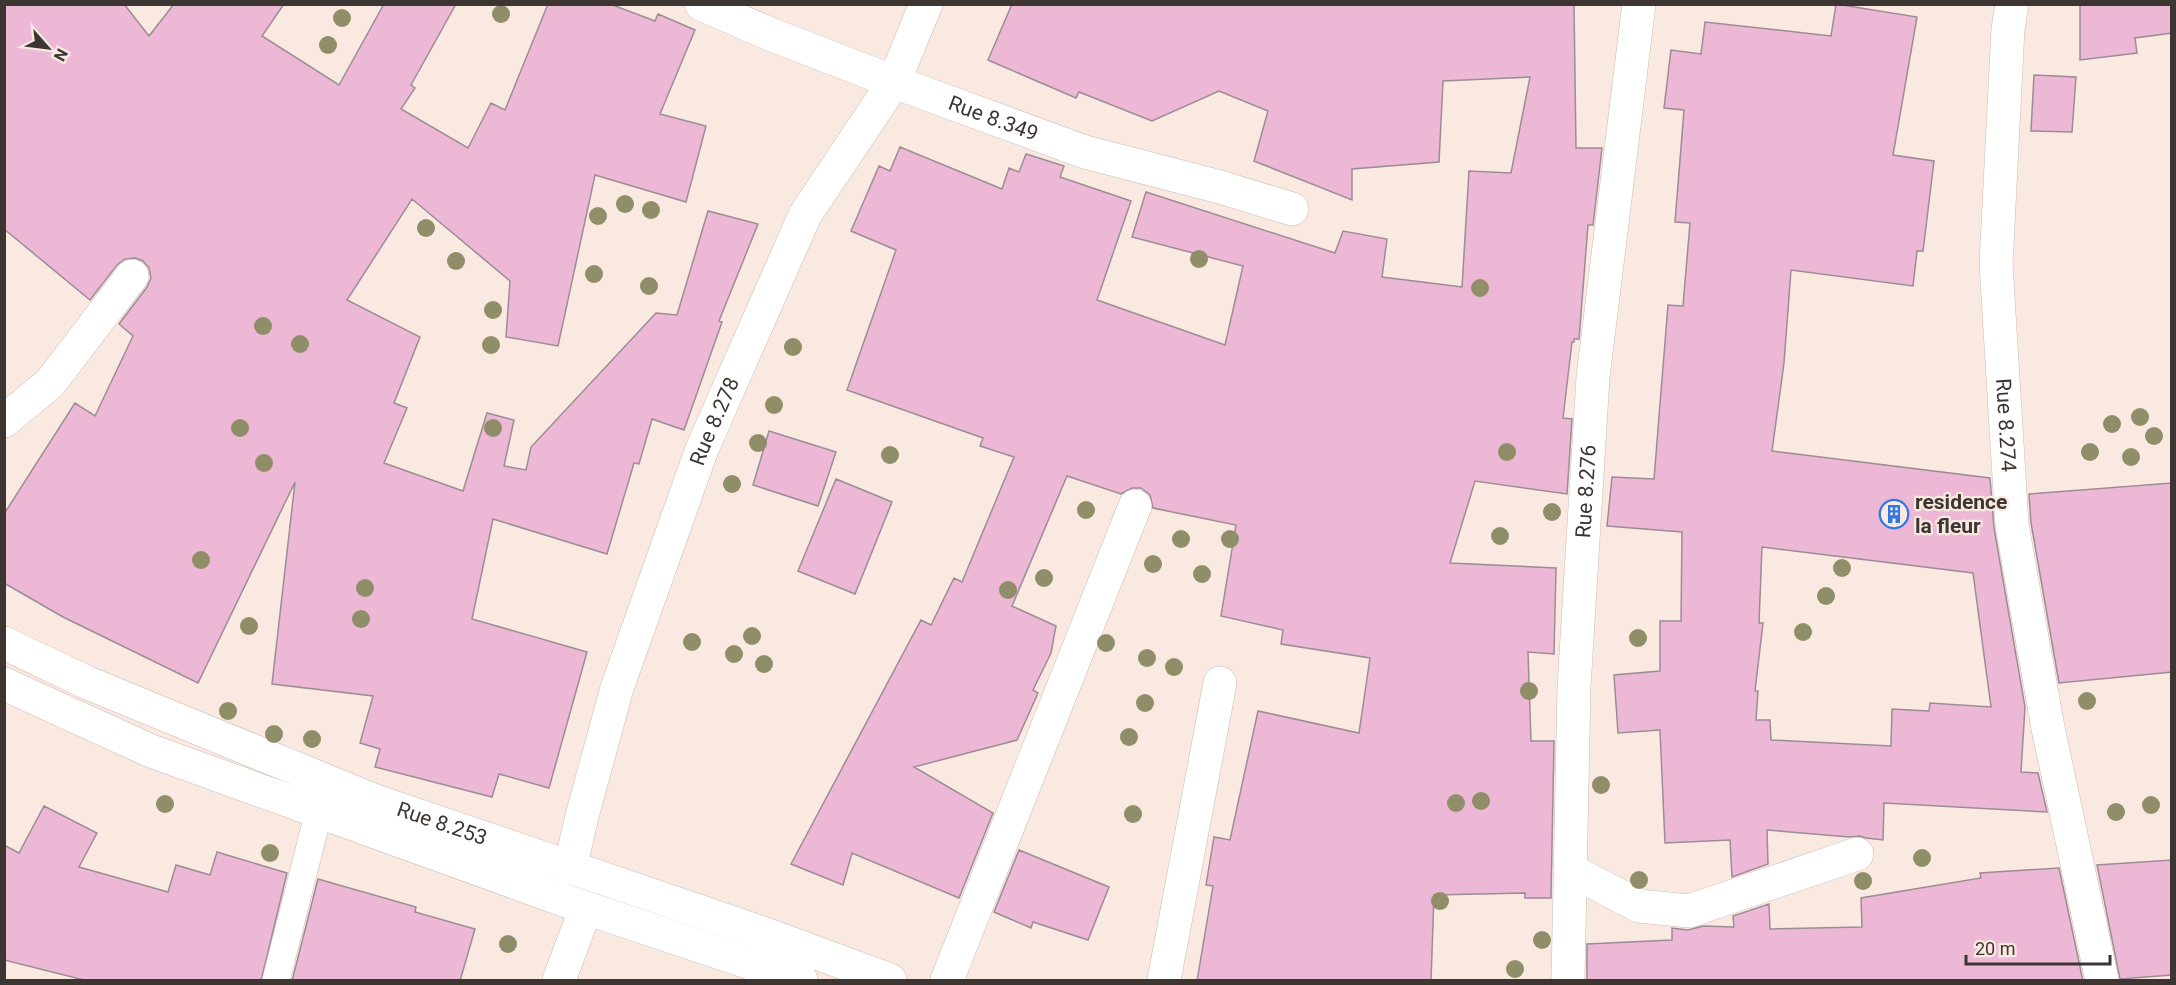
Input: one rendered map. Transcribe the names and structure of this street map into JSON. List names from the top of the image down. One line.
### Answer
{"streets":{"main road":["Rue 8.349","Rue 8.278","Rue 8.274","Rue 8.276","Rue 8.253"]},"crossings":[["Rue 8.349","Rue 8.278"],["Rue 8.278","Rue 8.253"]],"places":{"building":["residence la fleur"]},"scale_bar":"20 m","north":"bottom right"}
